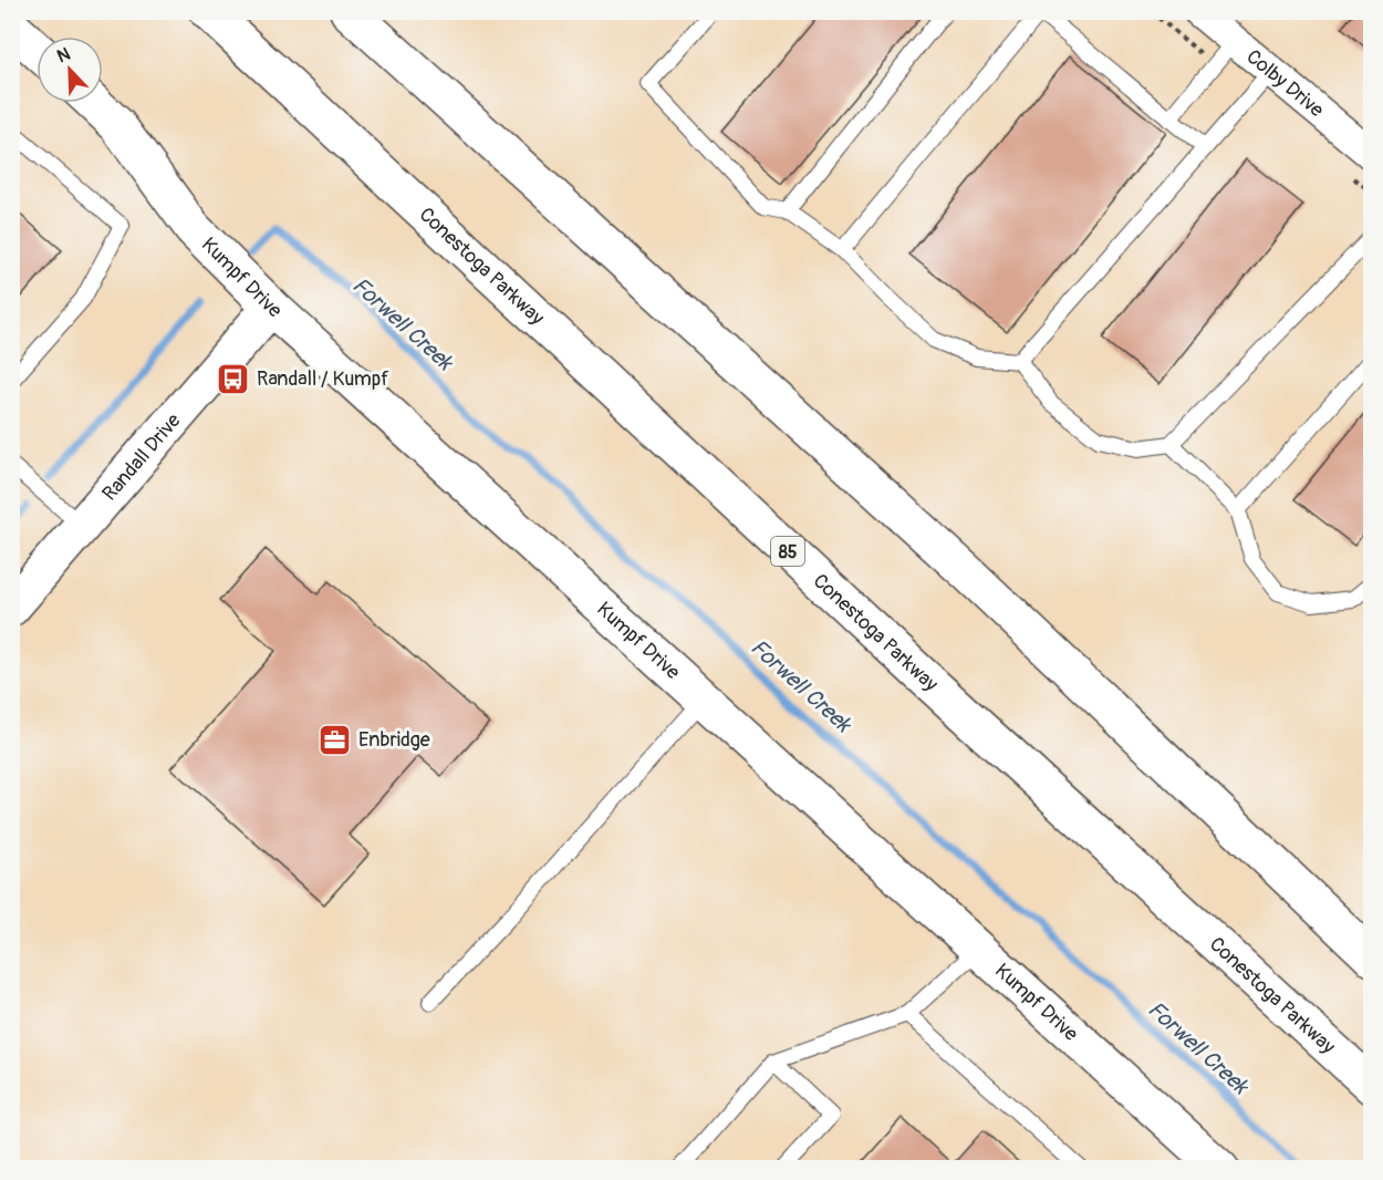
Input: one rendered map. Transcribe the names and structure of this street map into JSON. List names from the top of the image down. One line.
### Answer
{"streets":{"main road":["Conestoga Parkway","Kumpf Drive","Randall Drive","85"],"street":["Colby Drive"]},"crossings":[["Kumpf Drive","Randall Drive"]],"water":["Forwell Creek"],"places":{"bus stop":["Randall / Kumpf"],"office":["Enbridge"]},"north":"top left"}
